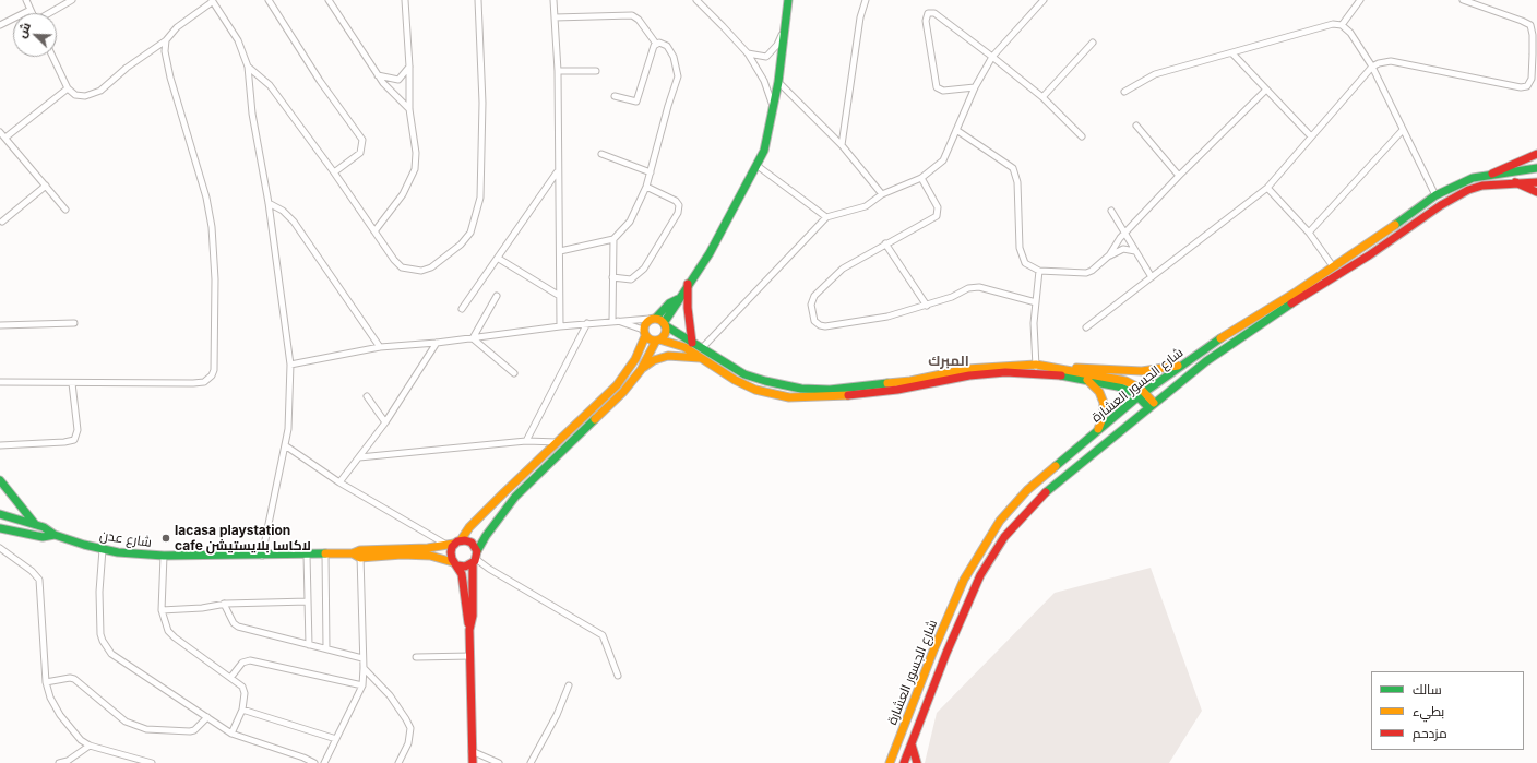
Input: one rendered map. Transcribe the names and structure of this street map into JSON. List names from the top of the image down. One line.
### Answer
{"streets":{"street":["شارع الجسور العشارة","شارع عدن"]},"districts":["المبرك"],"places":["lacasa playstation cafe لاكاسا بلايستيشن"],"legend":["سالك","بطيء","مزدحم"],"north":"top left"}
